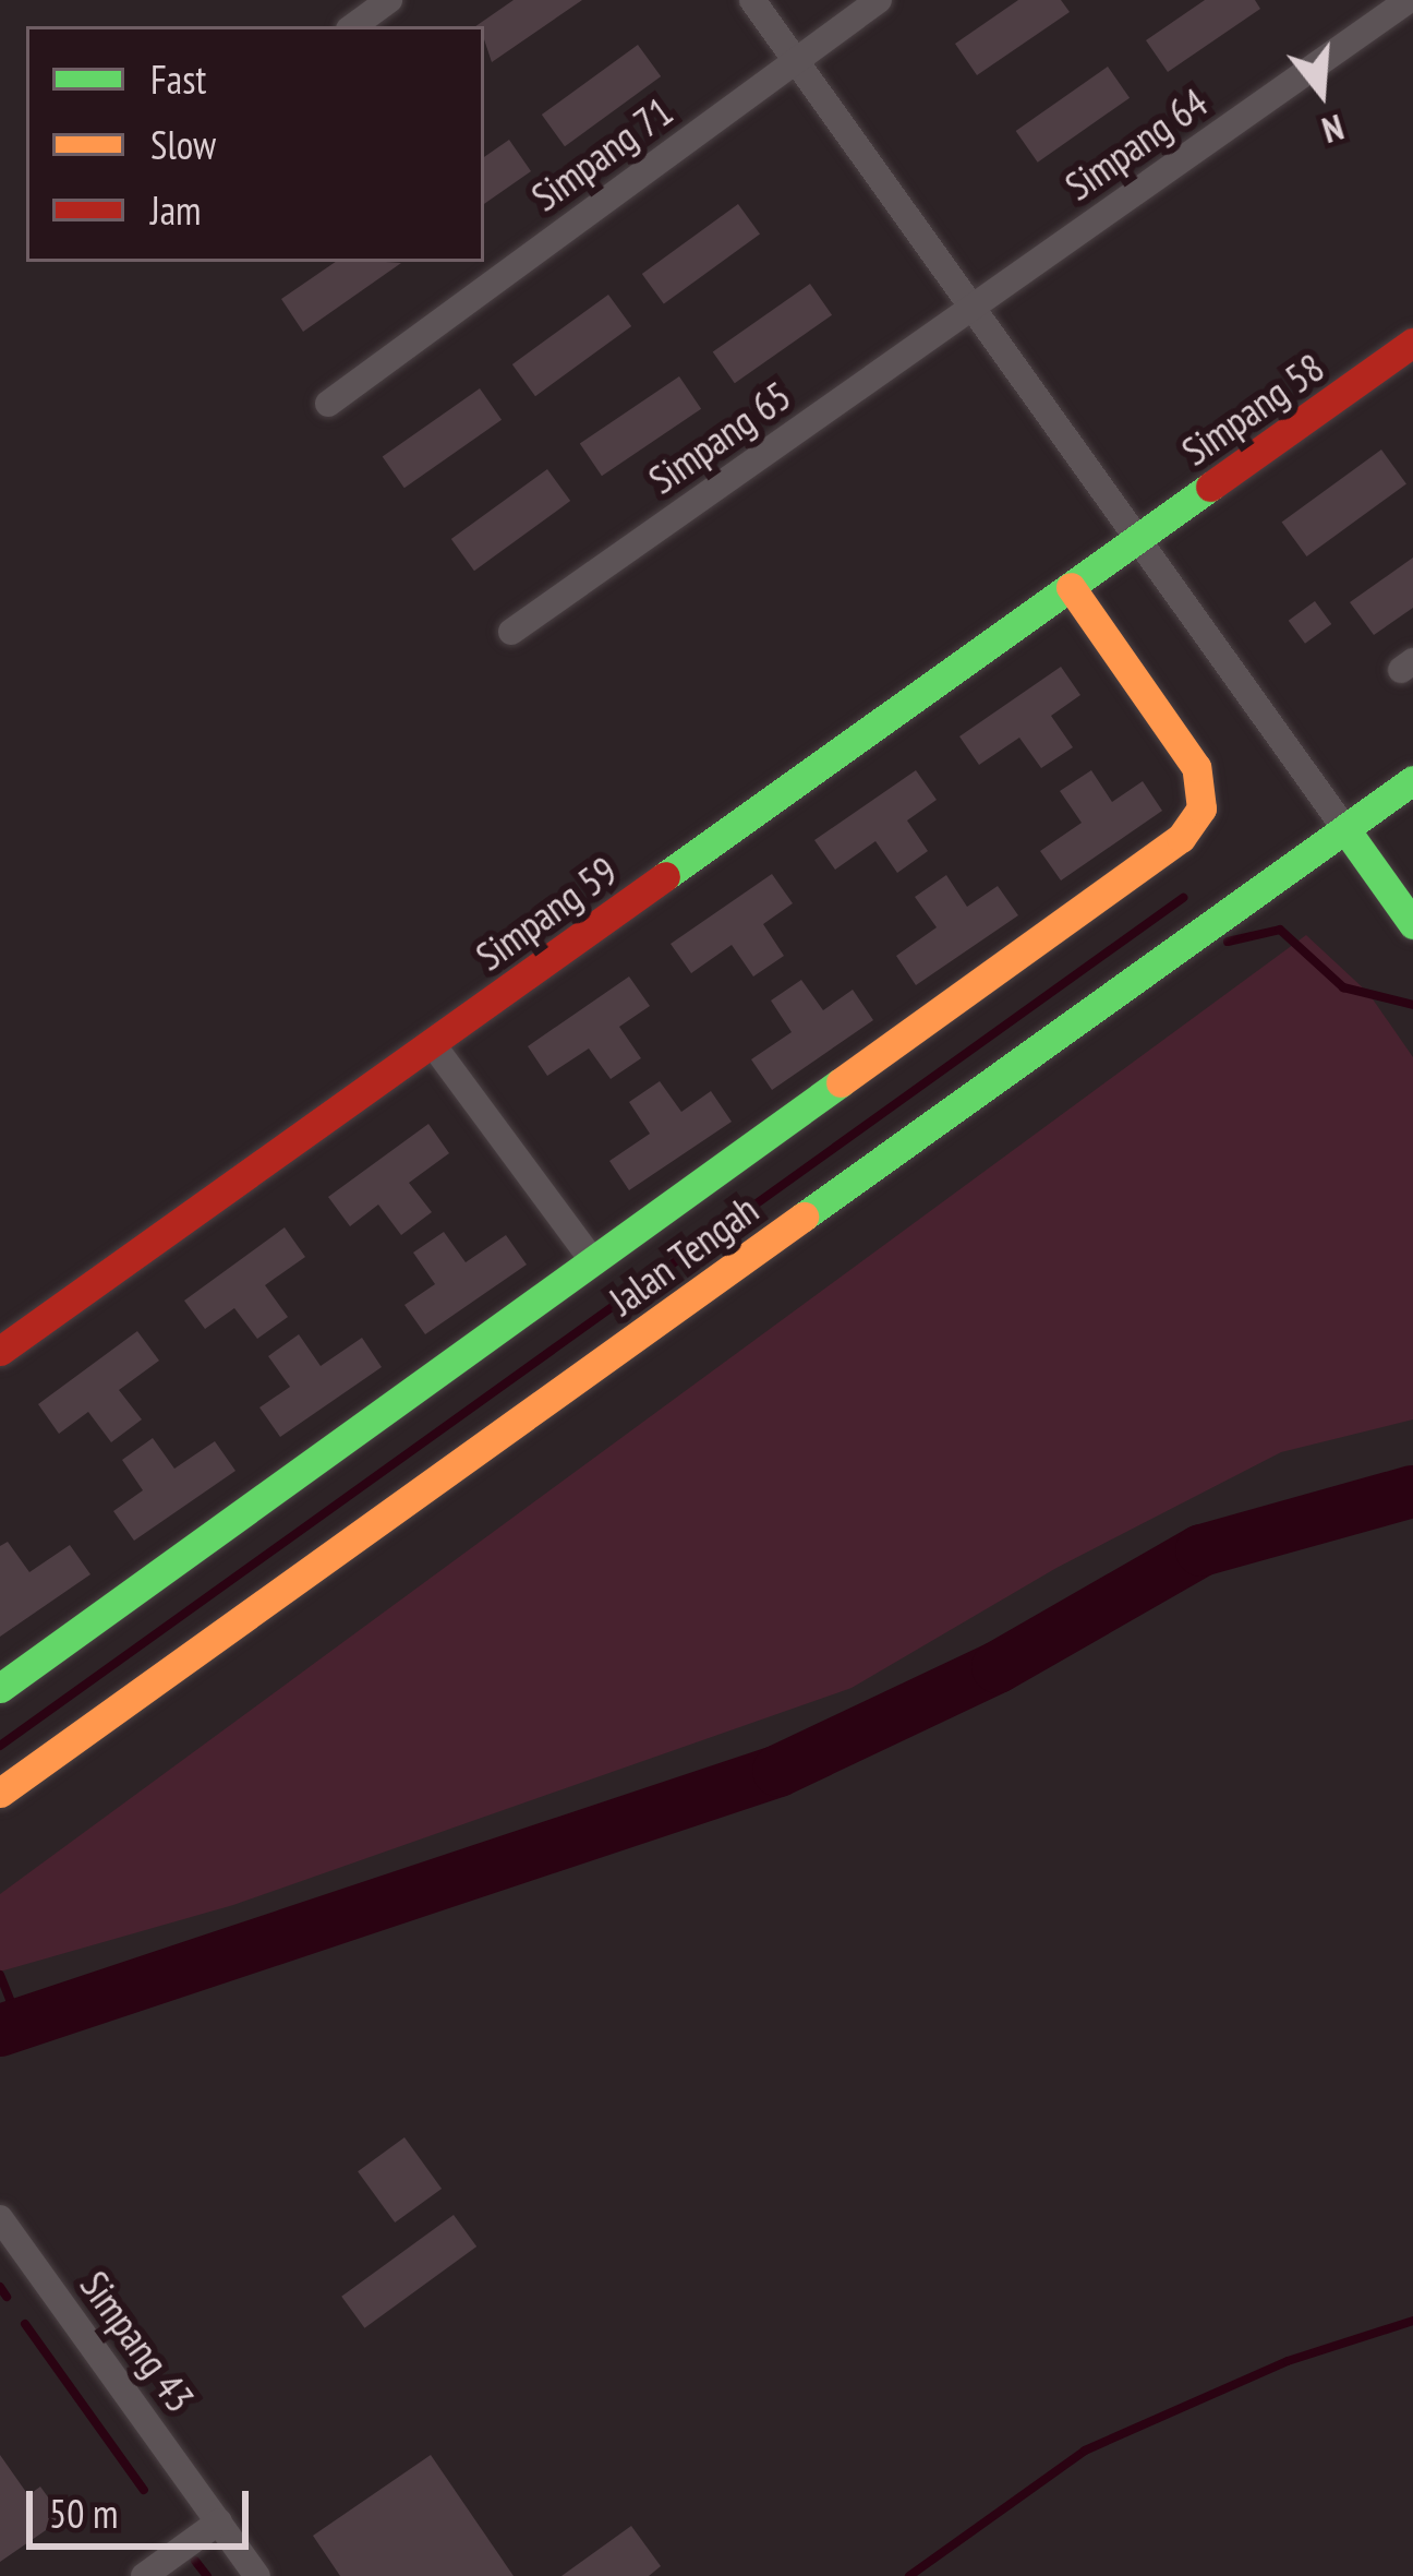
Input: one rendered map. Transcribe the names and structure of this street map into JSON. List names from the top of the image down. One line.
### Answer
{"streets":{"street":["Simpang 64","Simpang 71","Simpang 58","Simpang 65","Simpang 59","Jalan Tengah","Simpang 43"]},"crossings":[["Simpang 64","Simpang 65"],["Simpang 58","Simpang 59"]],"legend":["Fast","Slow","Jam"],"scale_bar":"50 m","north":"bottom"}
